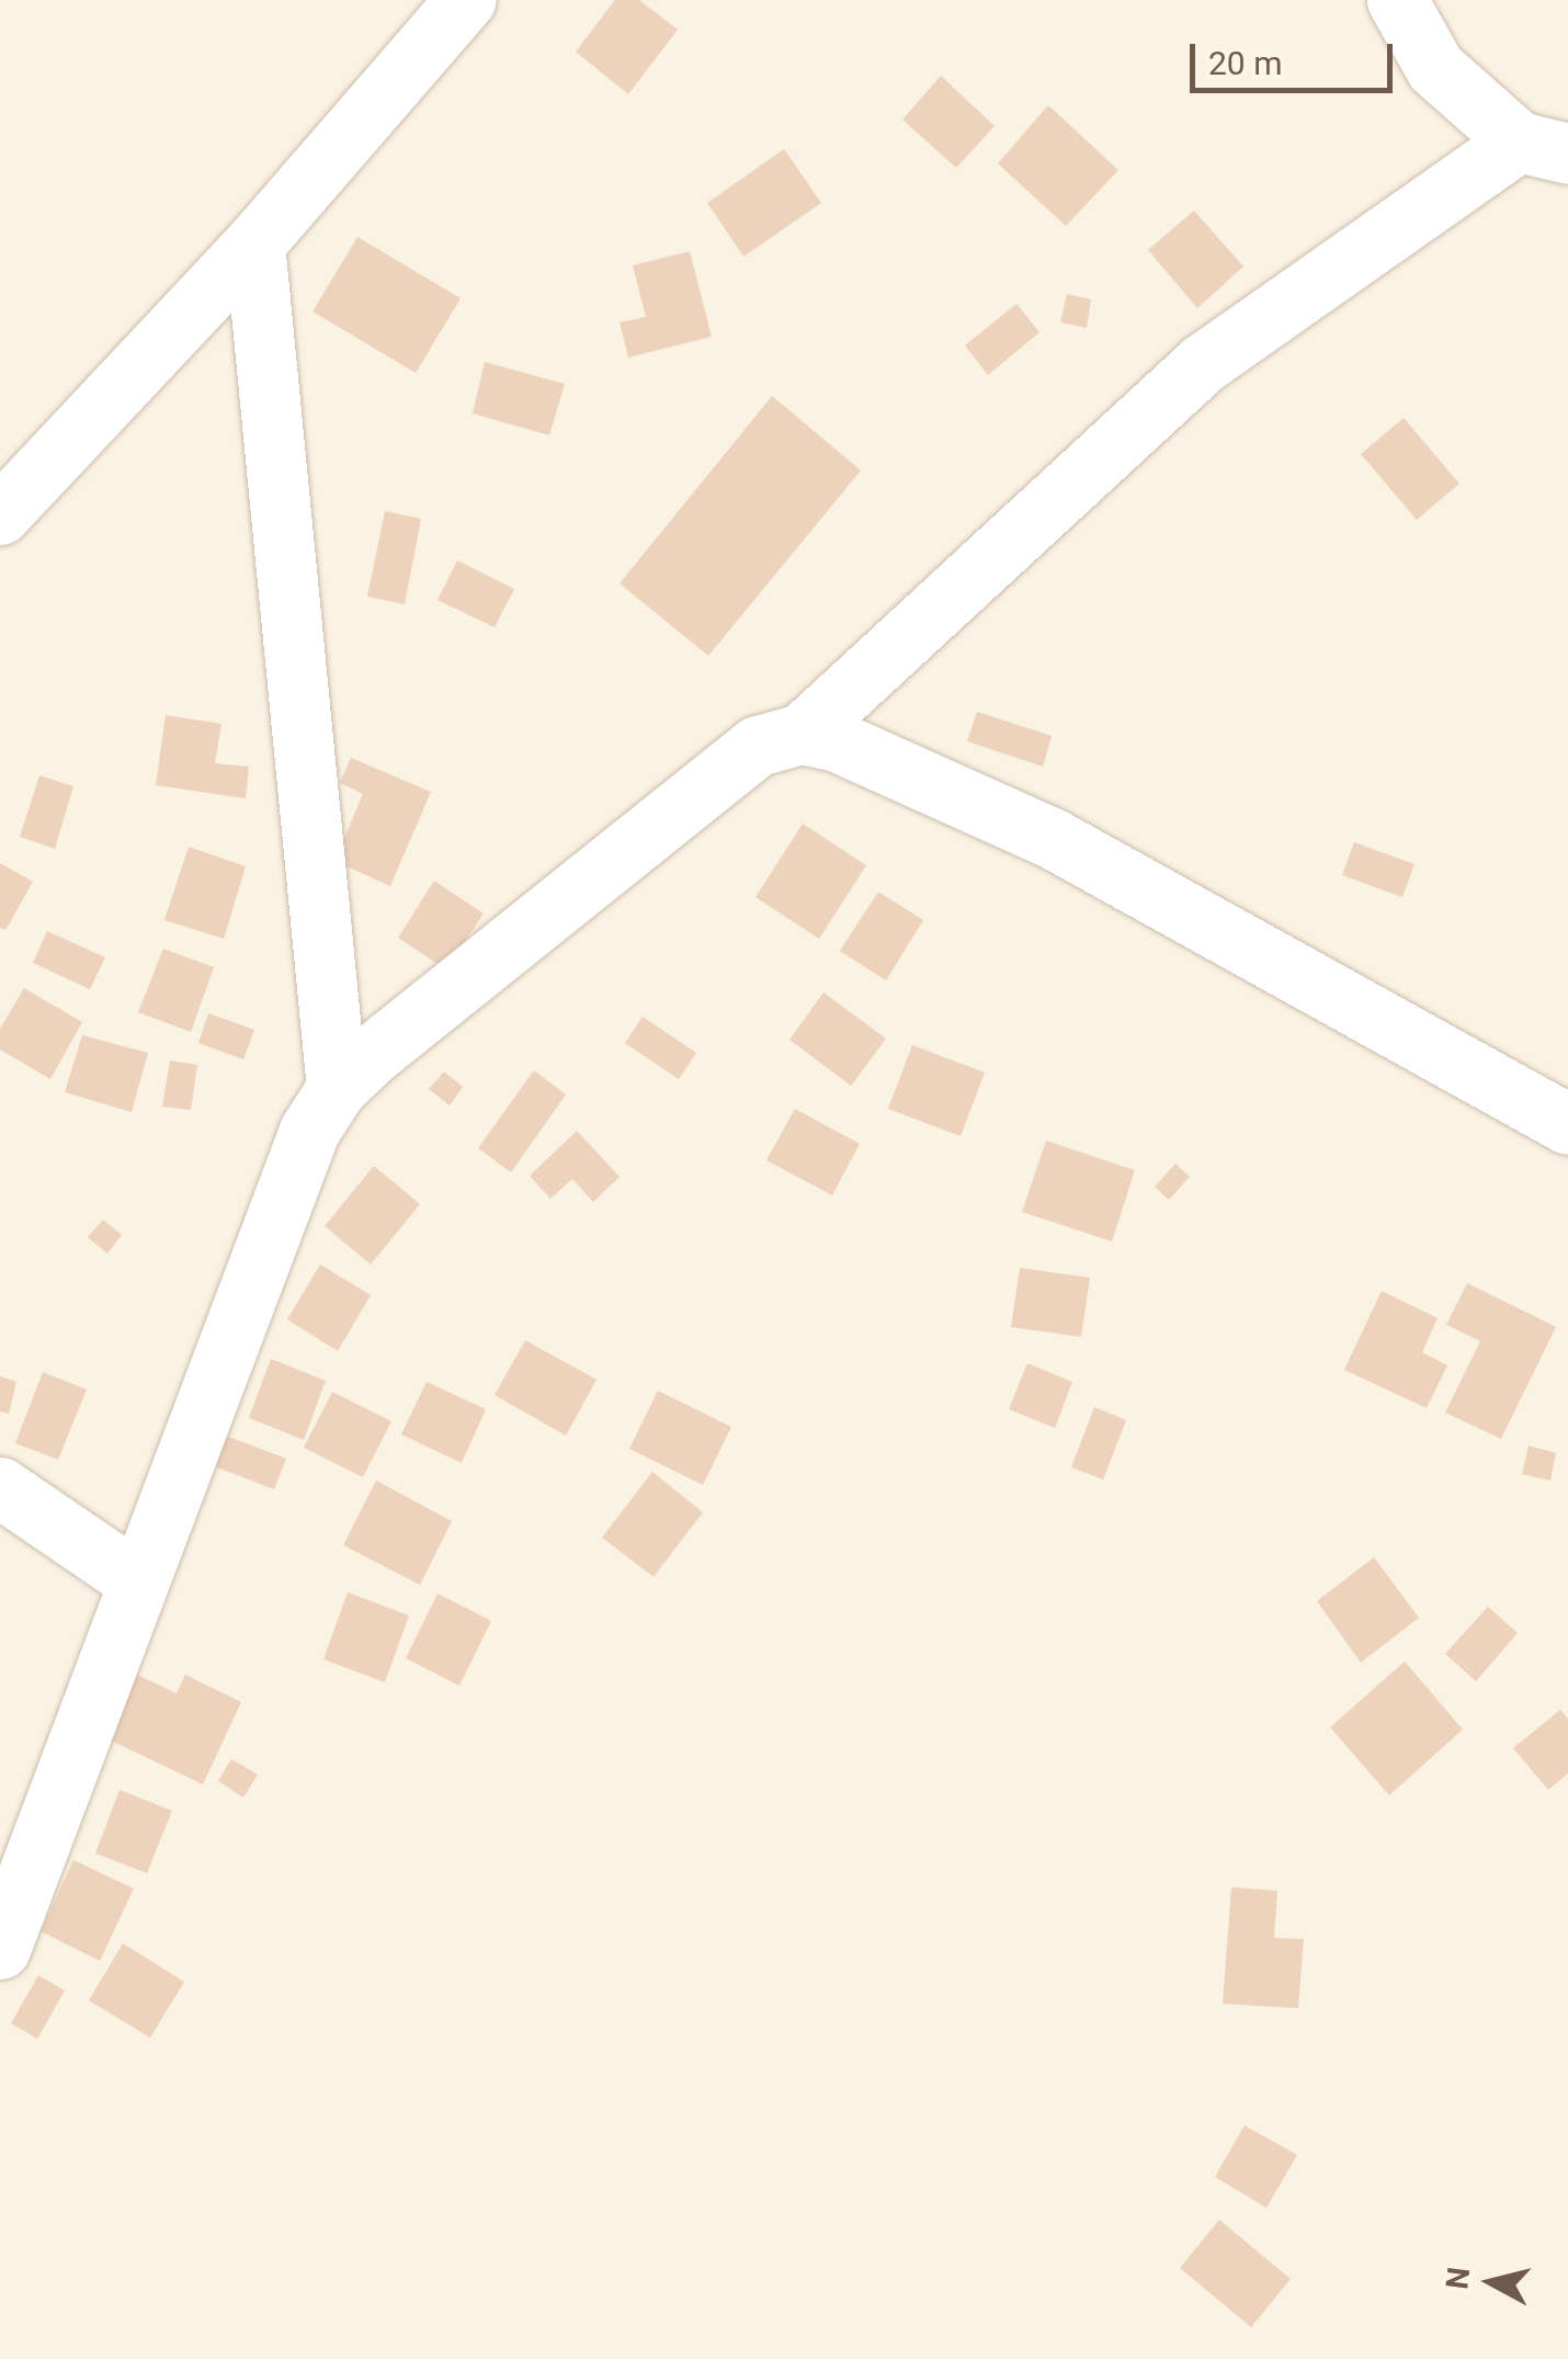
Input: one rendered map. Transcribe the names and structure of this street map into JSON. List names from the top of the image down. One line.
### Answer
{"scale_bar":"20 m","north":"left"}
